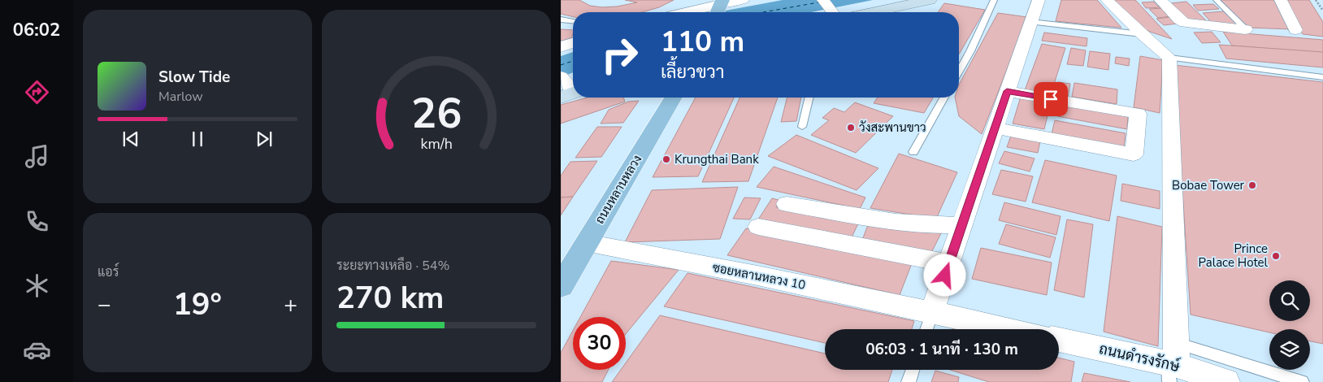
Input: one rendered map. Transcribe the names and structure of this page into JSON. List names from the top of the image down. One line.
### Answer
{"streets":{"main road":["ถนนหลานหลวง"],"street":["ซอยหลานหลวง 10","ถนนดำรงรักษ์"]},"crossings":[["ถนนหลานหลวง","ซอยหลานหลวง 10"]],"places":["วังสะพานขาว","Krungthai Bank","Bobae Tower","Prince Palace Hotel"],"page":{"tabs":"06:02","turn":["110 m","เลี้ยวขวา"],"song":["Slow Tide","Marlow"],"tile":["แอร์",["ระยะทางเหลือ · 54%","270 km"]],"heat":["−","19°","+"],"limit":"30","trip":"06:03 · 1 นาที · 130 m","gauge":["26","km/h"]}}
